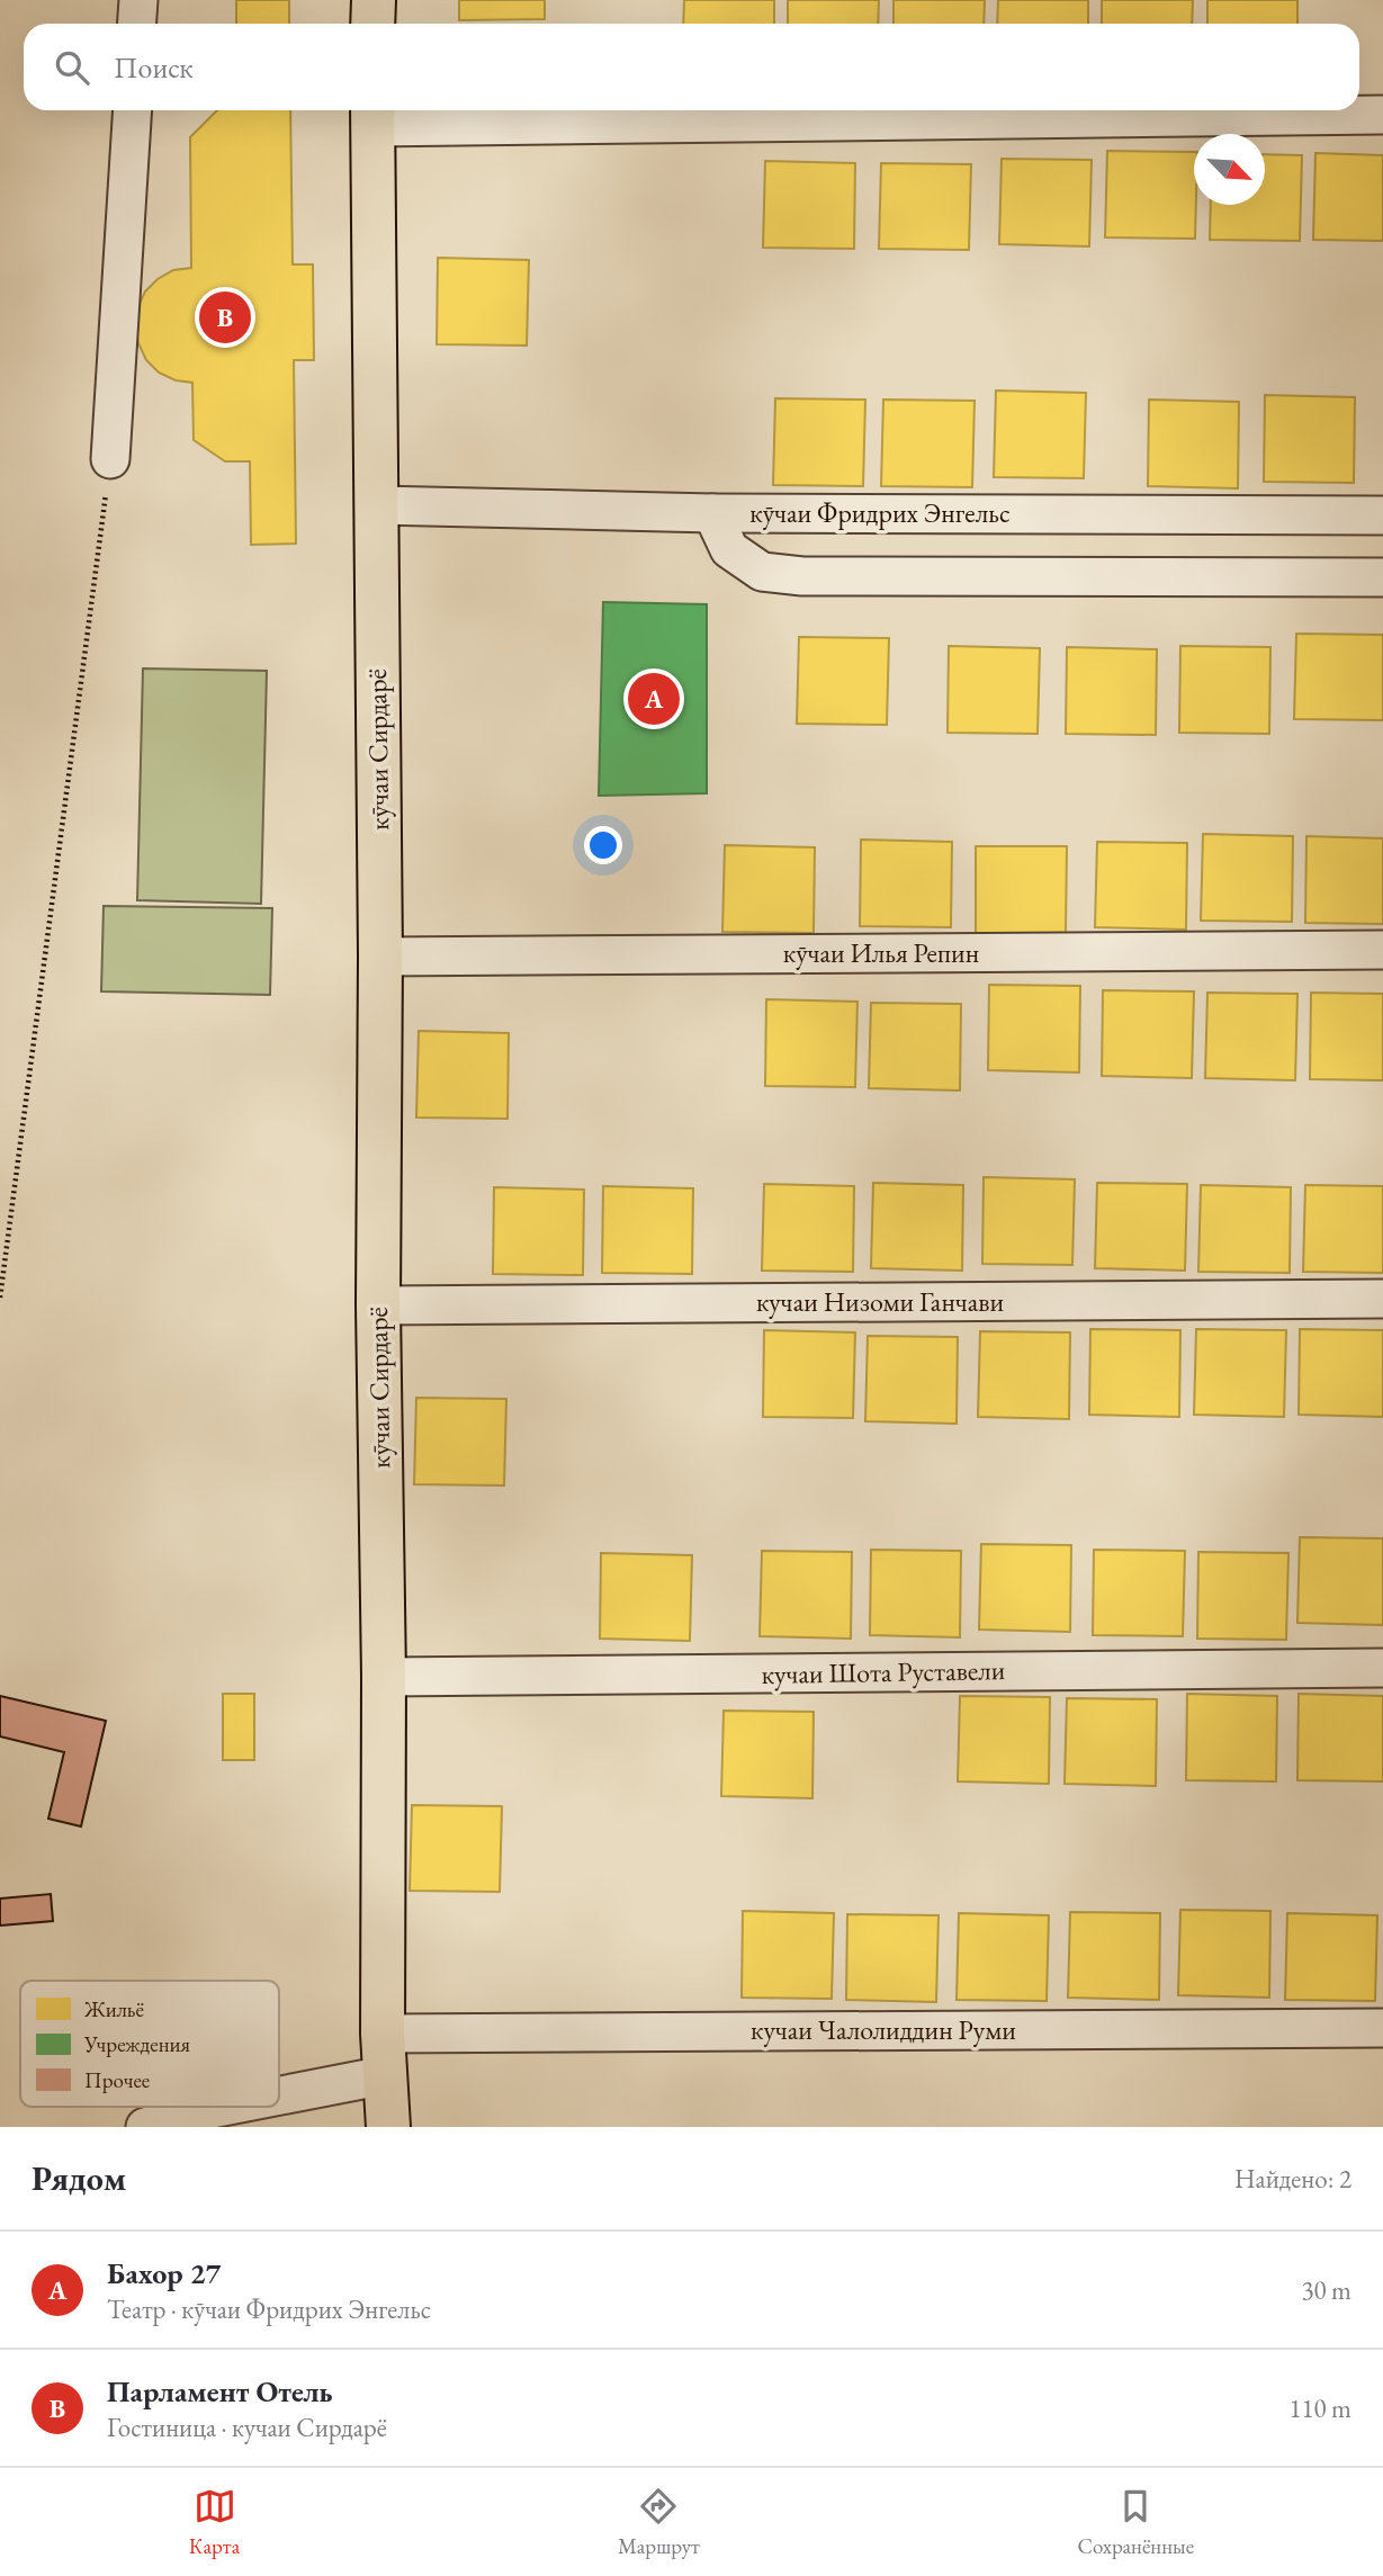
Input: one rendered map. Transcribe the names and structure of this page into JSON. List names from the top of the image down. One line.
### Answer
{"streets":{"main road":["кӯчаи Сирдарё"],"street":["кӯчаи Фридрих Энгельс","кӯчаи Илья Репин","кучаи Низоми Ганчави","кучаи Шота Руставели","кучаи Чалолиддин Руми"]},"crossings":[["кӯчаи Фридрих Энгельс","кӯчаи Сирдарё"],["кӯчаи Сирдарё","кӯчаи Илья Репин"],["кӯчаи Сирдарё","кучаи Низоми Ганчави"],["кӯчаи Сирдарё","кучаи Шота Руставели"],["кӯчаи Сирдарё","кучаи Чалолиддин Руми"]],"legend":["Жильё","Учреждения","Прочее"],"north":"bottom right","page":{"search":"Поиск","pins":["B","A"],"heading":["Рядом","Найдено: 2"],"list":[{"mark":"A","name":"Бахор 27","note":"Театр · кӯчаи Фридрих Энгельс","value":"30 m"},{"mark":"B","name":"Парламент Отель","note":"Гостиница · кучаи Сирдарё","value":"110 m"}],"nav":["Карта","Маршрут","Сохранённые"]}}
